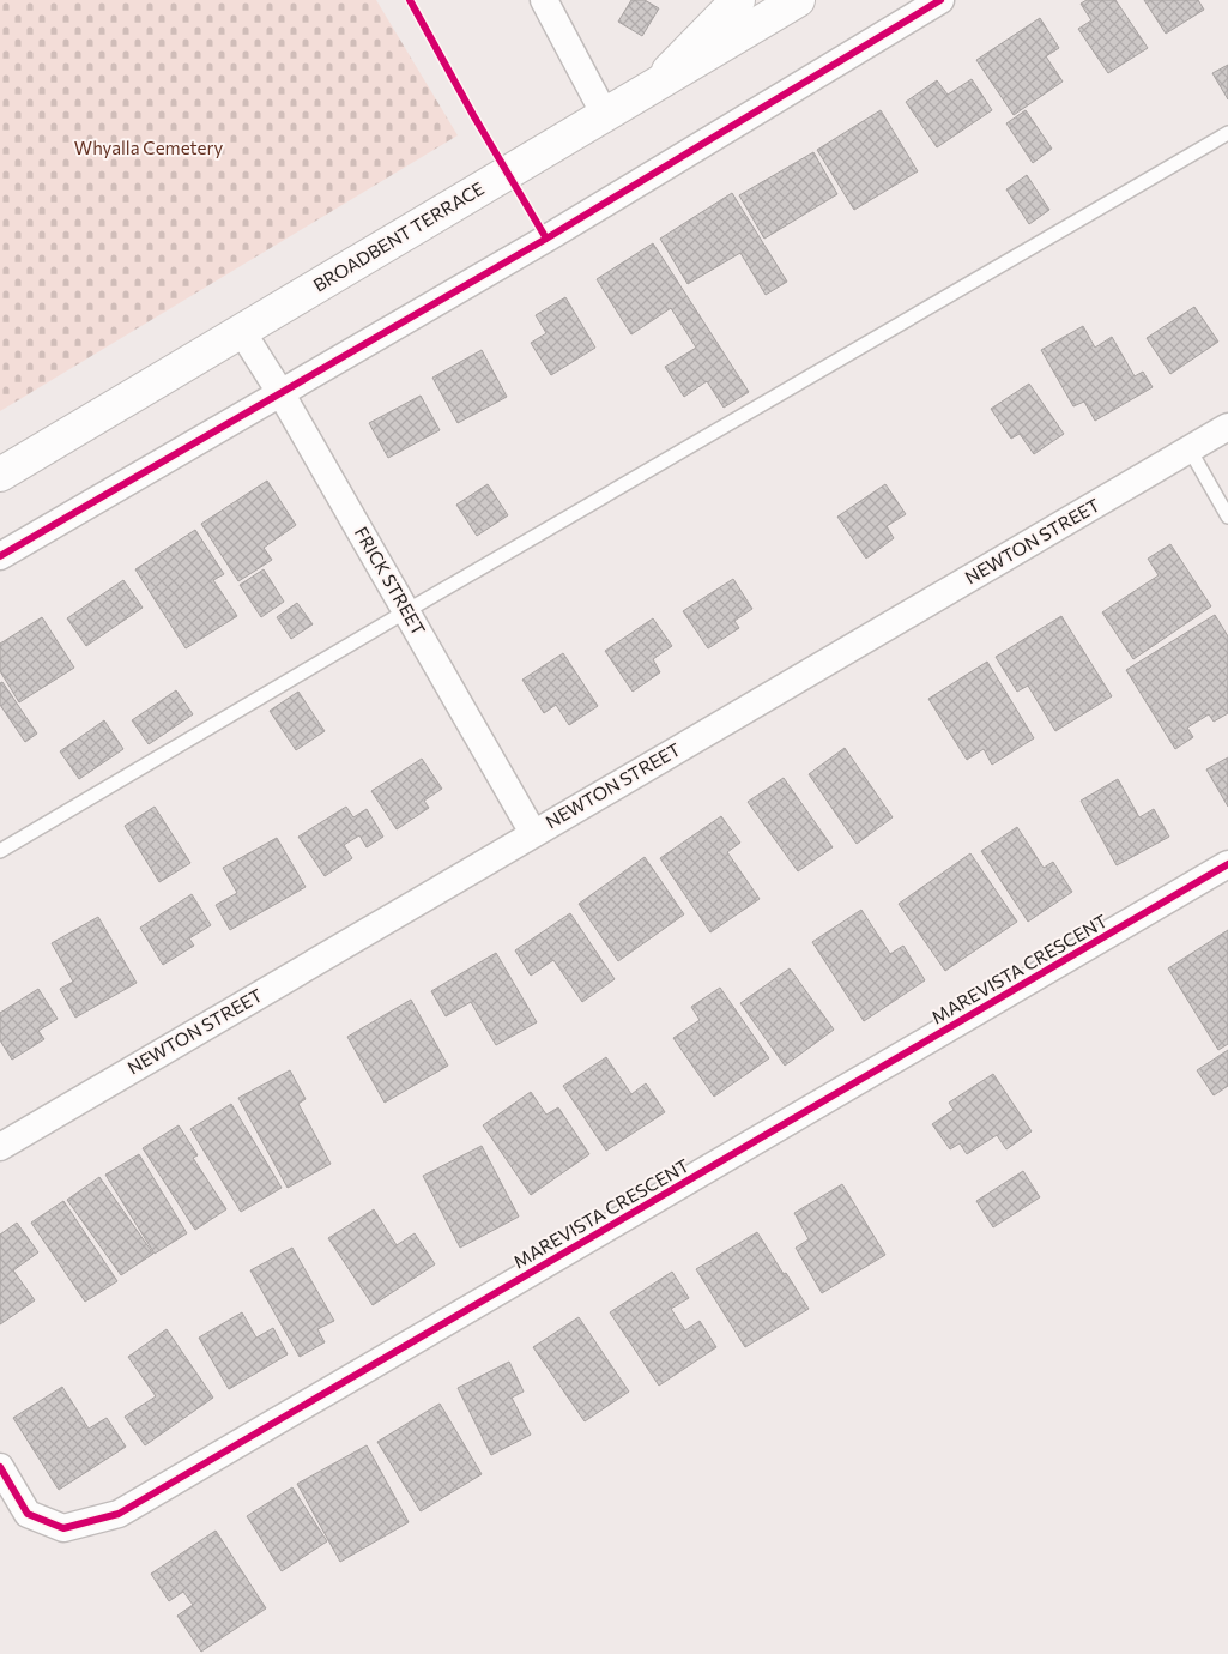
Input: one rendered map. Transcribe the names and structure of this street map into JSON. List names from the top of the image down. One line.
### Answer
{"streets":{"main road":["BROADBENT TERRACE"],"street":["NEWTON STREET","FRICK STREET","MAREVISTA CRESCENT"]},"crossings":[["BROADBENT TERRACE","FRICK STREET"],["NEWTON STREET","FRICK STREET"]],"parks":["Whyalla Cemetery"]}
